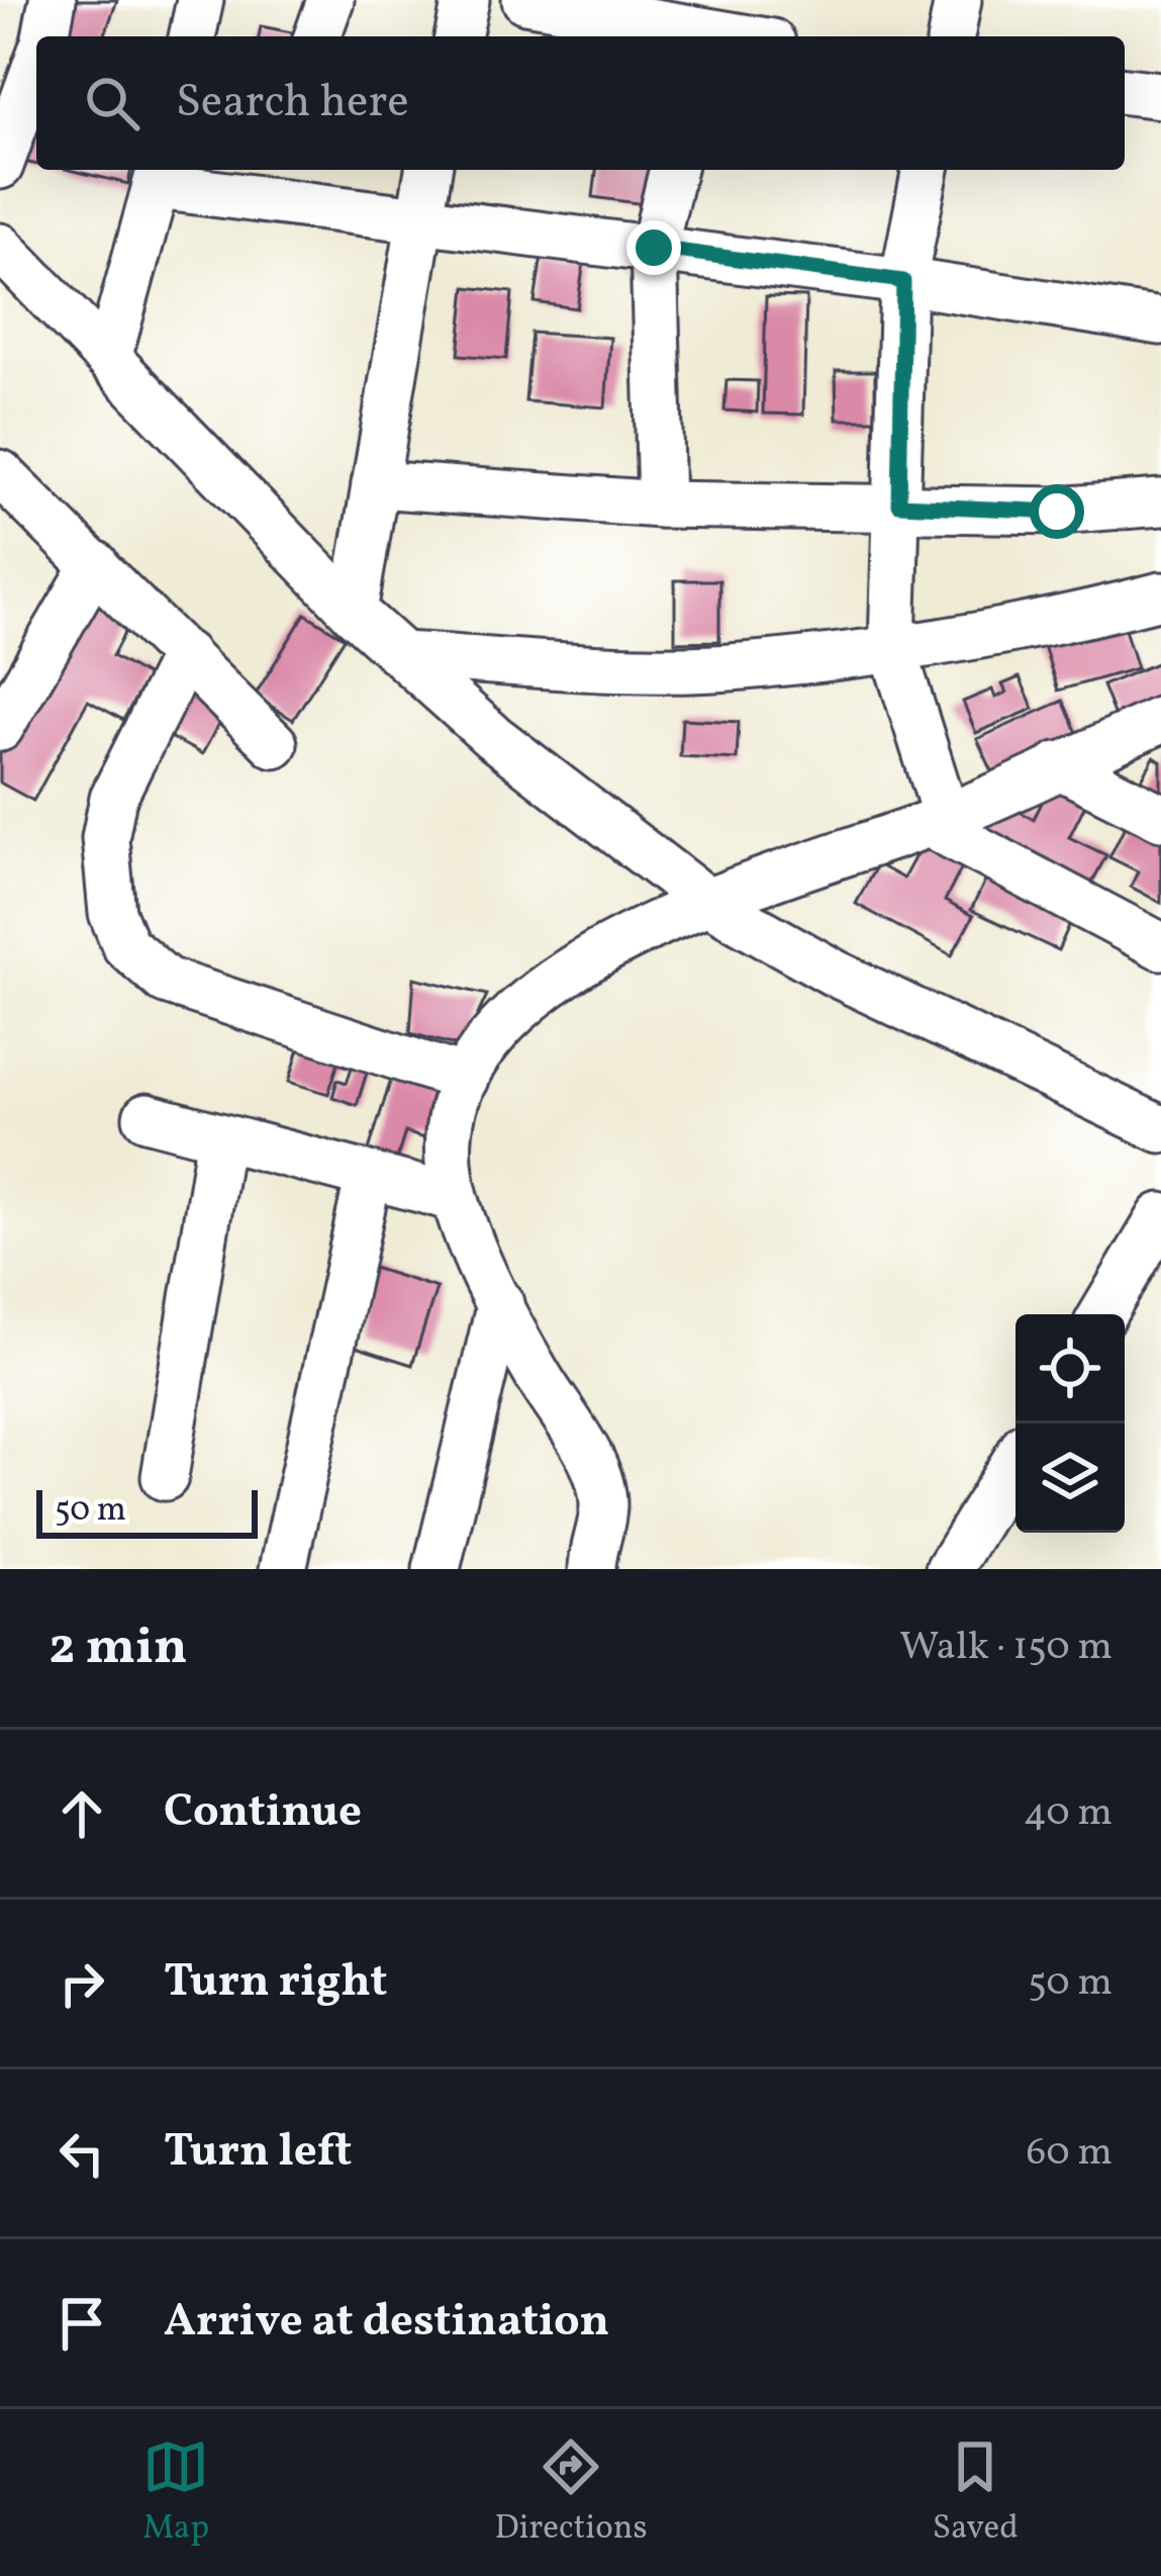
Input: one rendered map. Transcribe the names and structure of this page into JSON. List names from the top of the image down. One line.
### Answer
{"scale_bar":"50 m","page":{"search":"Search here","scale":"50 m","heading":["2 min","Walk · 150 m"],"list":[["Continue","40 m"],["Turn right","50 m"],["Turn left","60 m"],"Arrive at destination"],"nav":["Map","Directions","Saved"]}}
